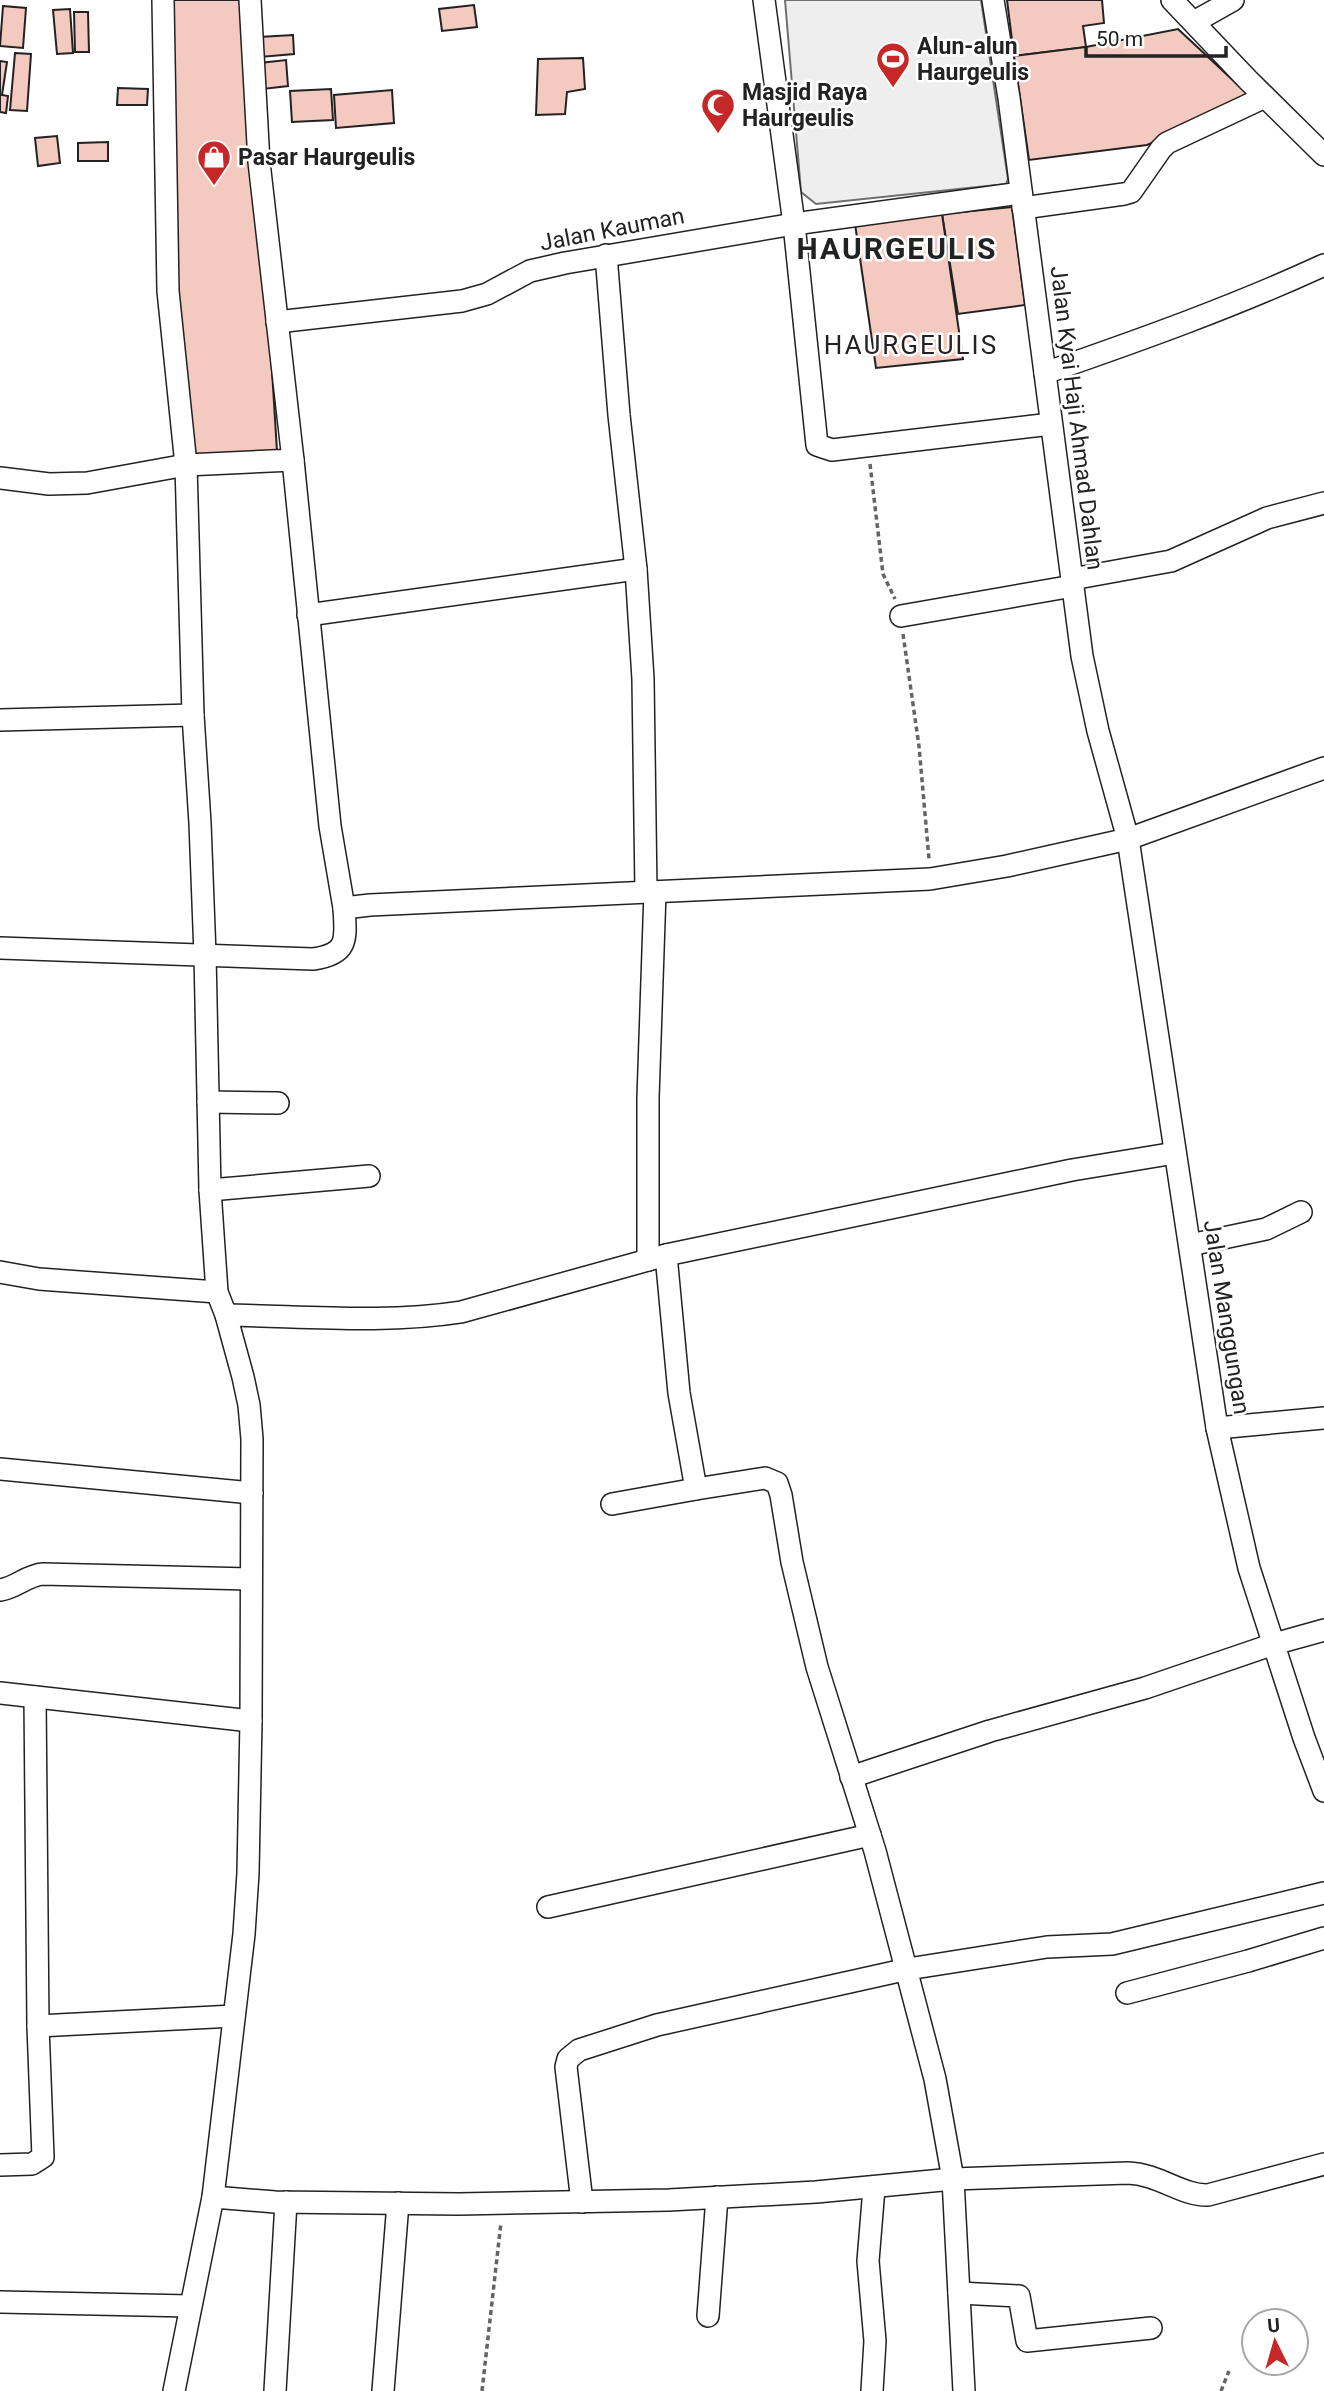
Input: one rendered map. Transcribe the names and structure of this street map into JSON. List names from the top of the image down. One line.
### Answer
{"streets":{"street":["Jalan Kauman","Jalan Kyai Haji Ahmad Dahlan","Jalan Manggungan"]},"crossings":[["Jalan Kauman","Jalan Kyai Haji Ahmad Dahlan"],["Jalan Kyai Haji Ahmad Dahlan","Jalan Manggungan"]],"districts":["HAURGEULIS","HAURGEULIS"],"places":{"sports":["Alun-alun Haurgeulis"],"mosque":["Masjid Raya Haurgeulis"],"shop":["Pasar Haurgeulis"]},"scale_bar":"50 m","north":"top"}
